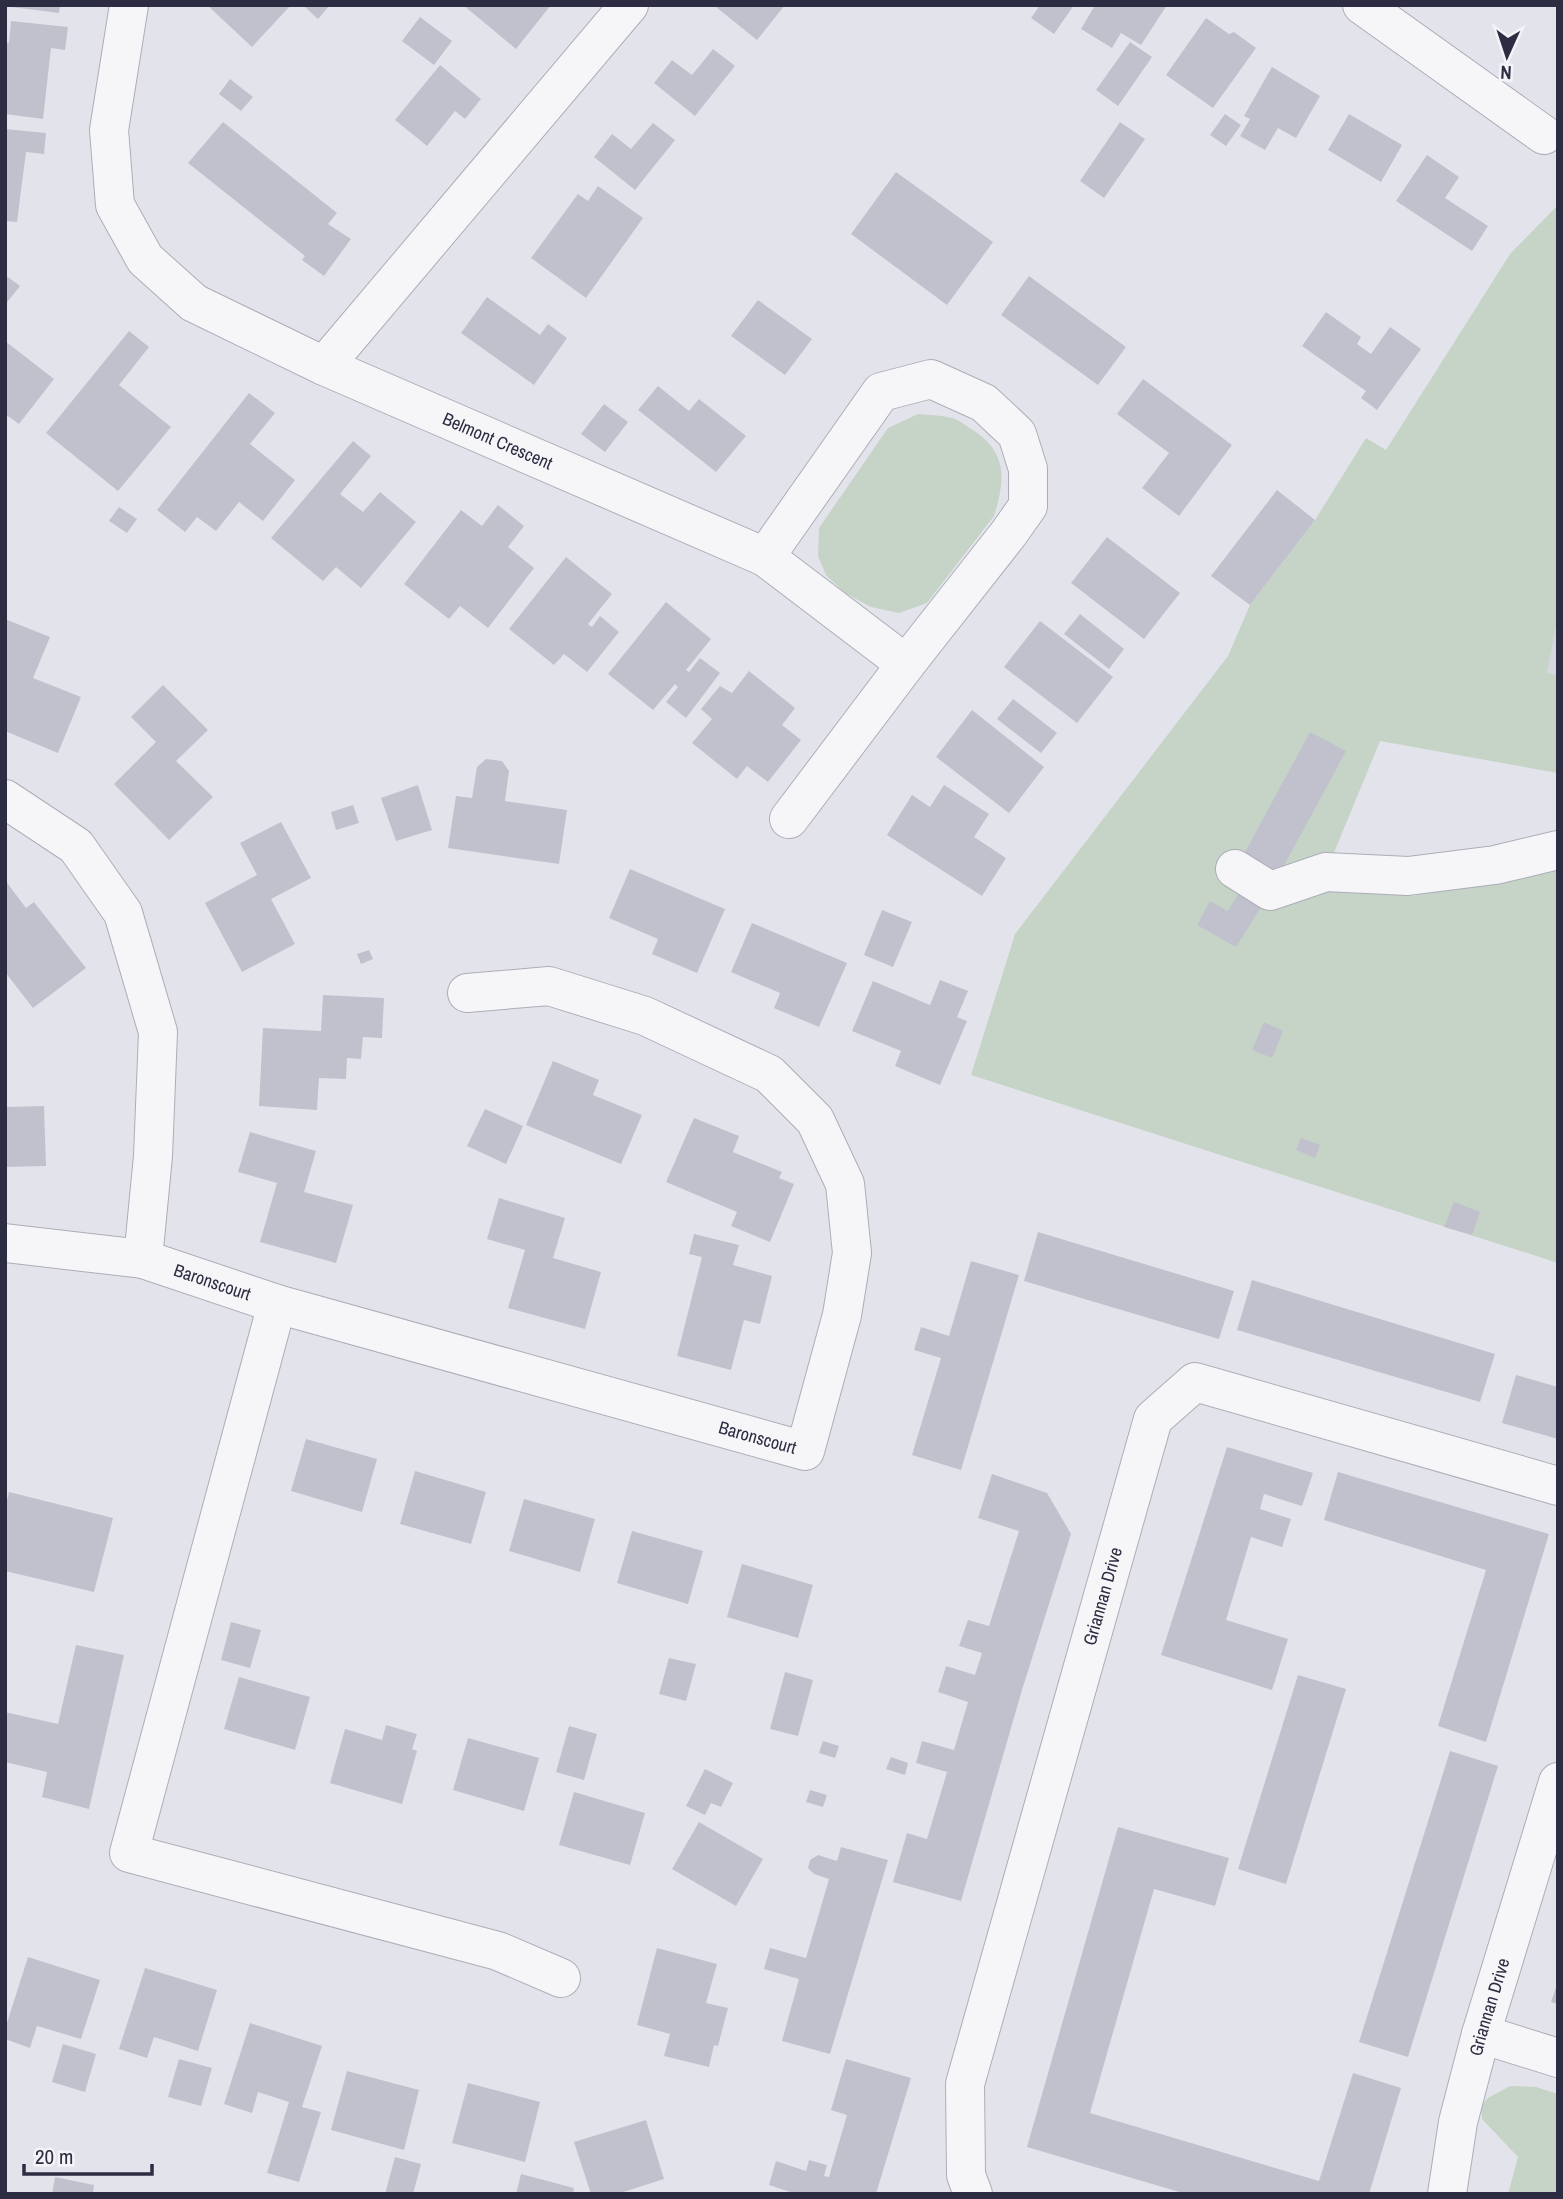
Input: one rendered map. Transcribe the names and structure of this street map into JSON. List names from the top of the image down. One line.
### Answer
{"streets":{"street":["Belmont Crescent","Baronscourt","Griannan Drive"]},"scale_bar":"20 m","north":"bottom"}
